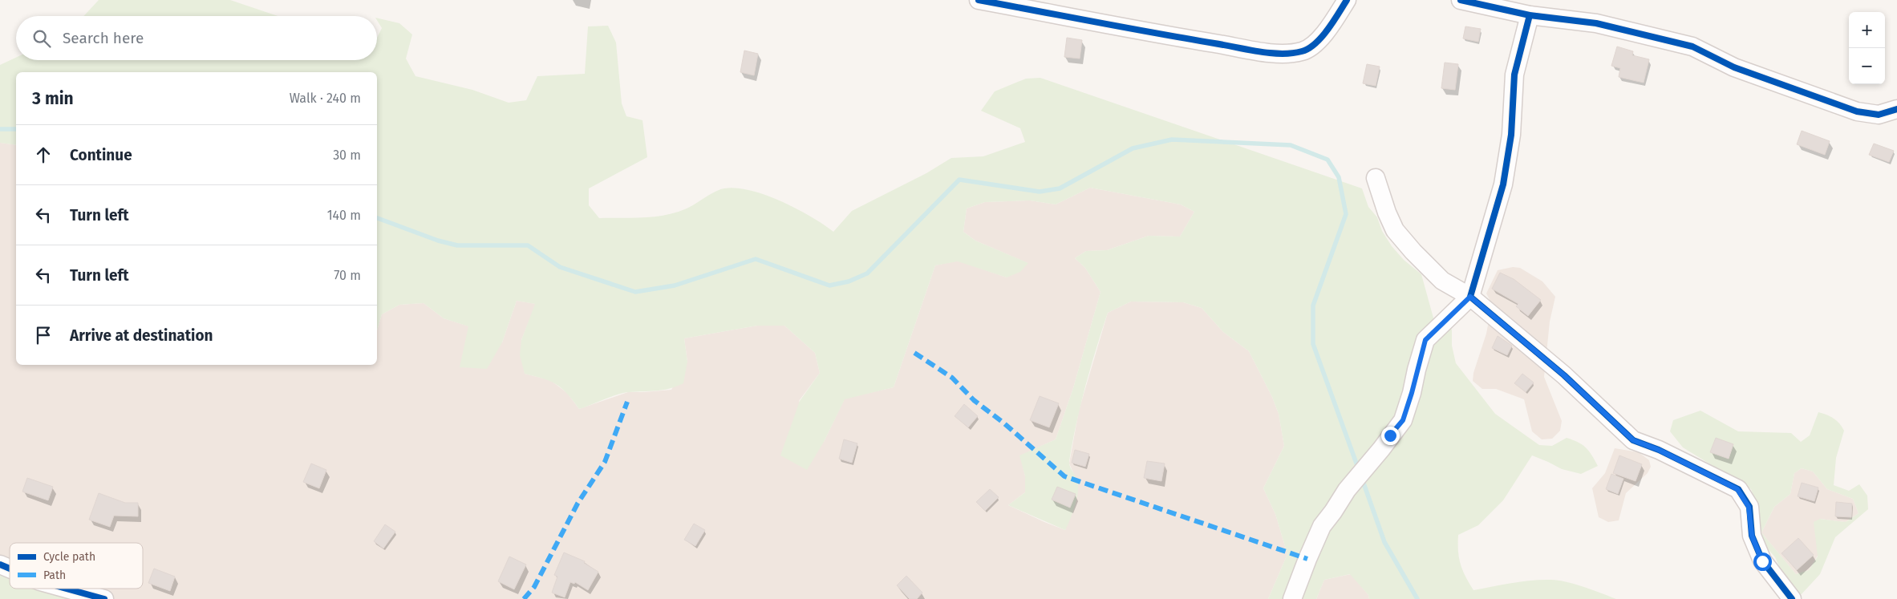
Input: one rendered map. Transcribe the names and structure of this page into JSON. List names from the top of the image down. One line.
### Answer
{"legend":["Cycle path","Path"],"page":{"map_buttons":["+","−"],"search":"Search here","heading":["3 min","Walk · 240 m"],"list":[["Continue","30 m"],["Turn left","140 m"],["Turn left","70 m"],"Arrive at destination"]}}
